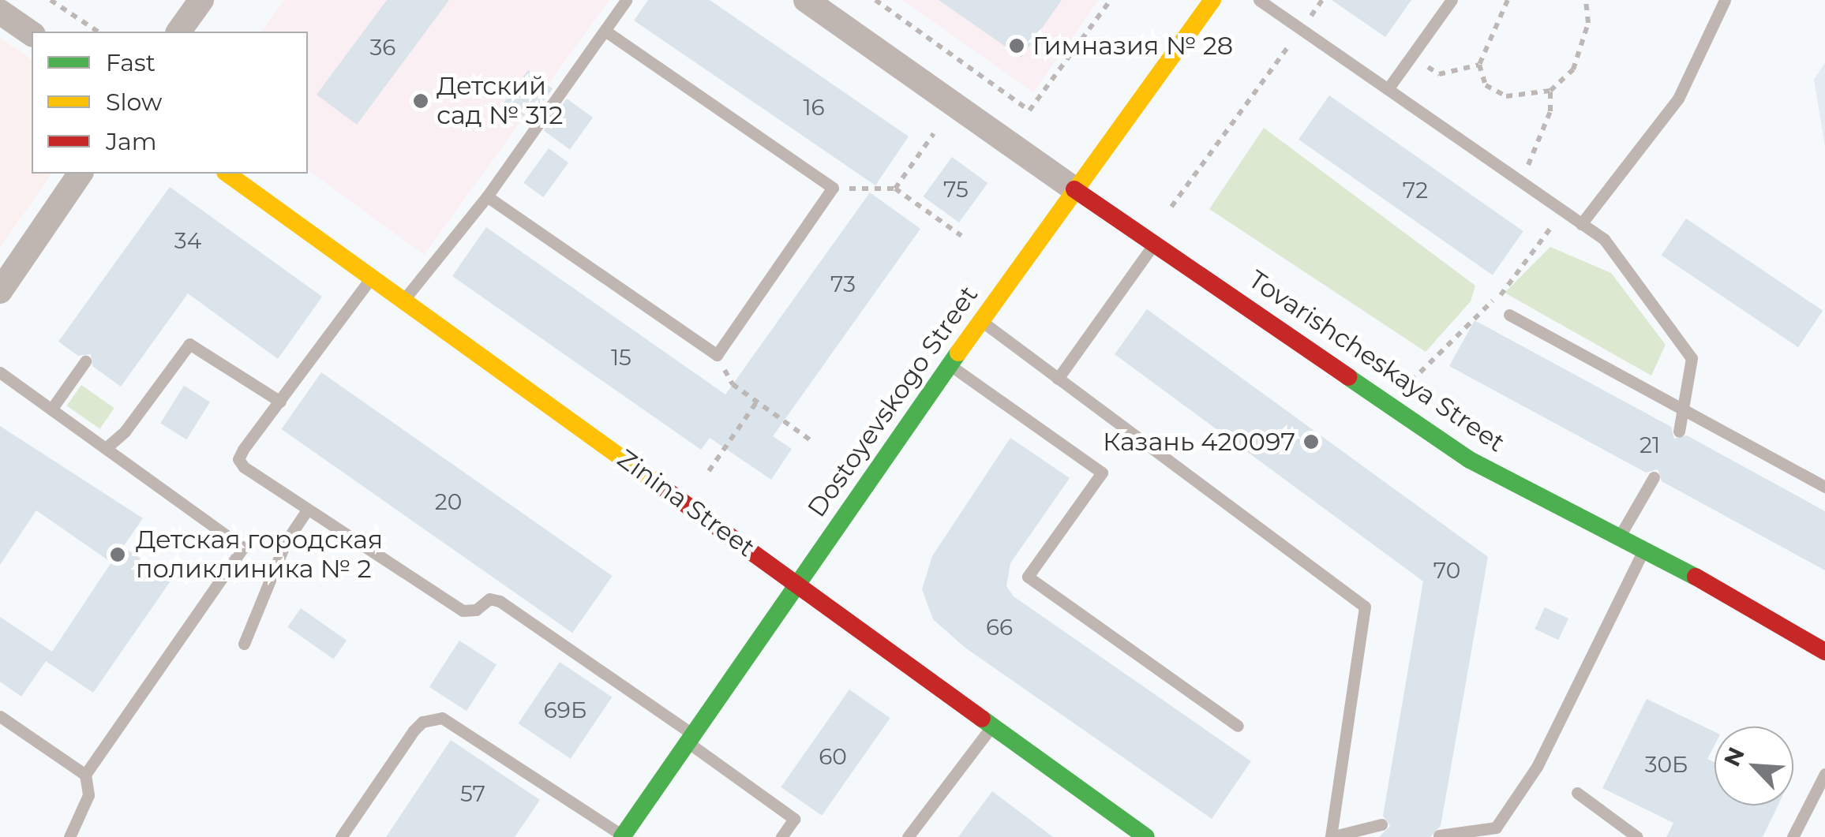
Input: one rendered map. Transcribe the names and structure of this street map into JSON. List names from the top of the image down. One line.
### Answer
{"streets":{"street":["Tovarishcheskaya Street","Dostoyevskogo Street","Zinina Street"]},"crossings":[["Tovarishcheskaya Street","Dostoyevskogo Street"],["Dostoyevskogo Street","Zinina Street"]],"places":["Гимназия № 28","Детский сад № 312","Казань 420097","Детская городская поликлиника № 2"],"house_numbers":["36","16","75","72","34","73","15","21","20","70","66","69Б","60","30Б","57"],"legend":["Fast","Slow","Jam"],"north":"top left"}
